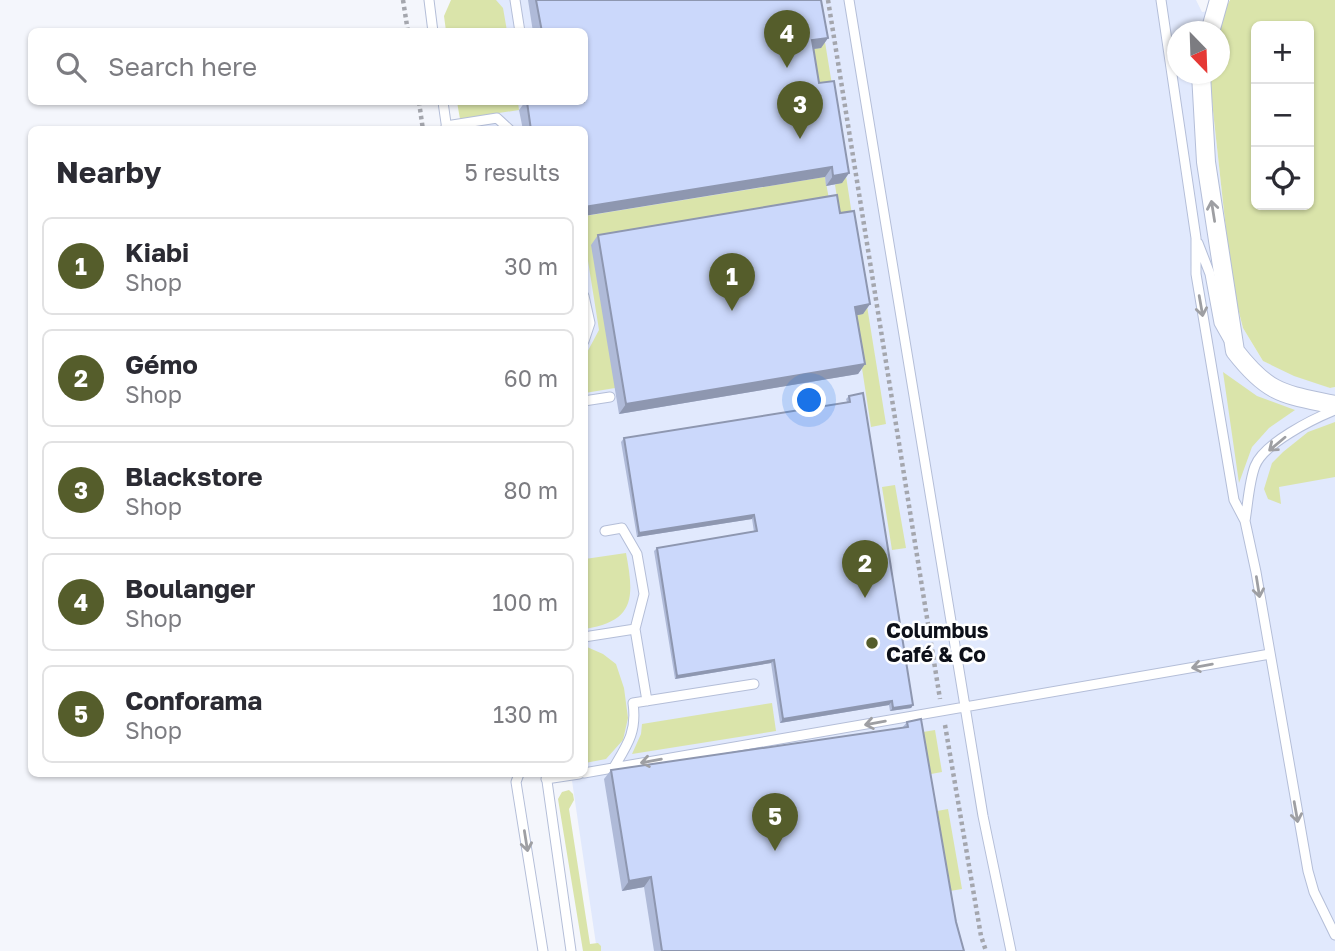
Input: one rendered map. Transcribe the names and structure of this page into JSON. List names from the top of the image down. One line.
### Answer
{"places":["Columbus Café & Co"],"north":"bottom right","page":{"pins":["4","3","1","2","5"],"map_buttons":["+","−"],"search":"Search here","heading":["Nearby","5 results"],"list":[{"mark":"1","name":"Kiabi","note":"Shop","value":"30 m"},{"mark":"2","name":"Gémo","note":"Shop","value":"60 m"},{"mark":"3","name":"Blackstore","note":"Shop","value":"80 m"},{"mark":"4","name":"Boulanger","note":"Shop","value":"100 m"},{"mark":"5","name":"Conforama","note":"Shop","value":"130 m"}]}}
